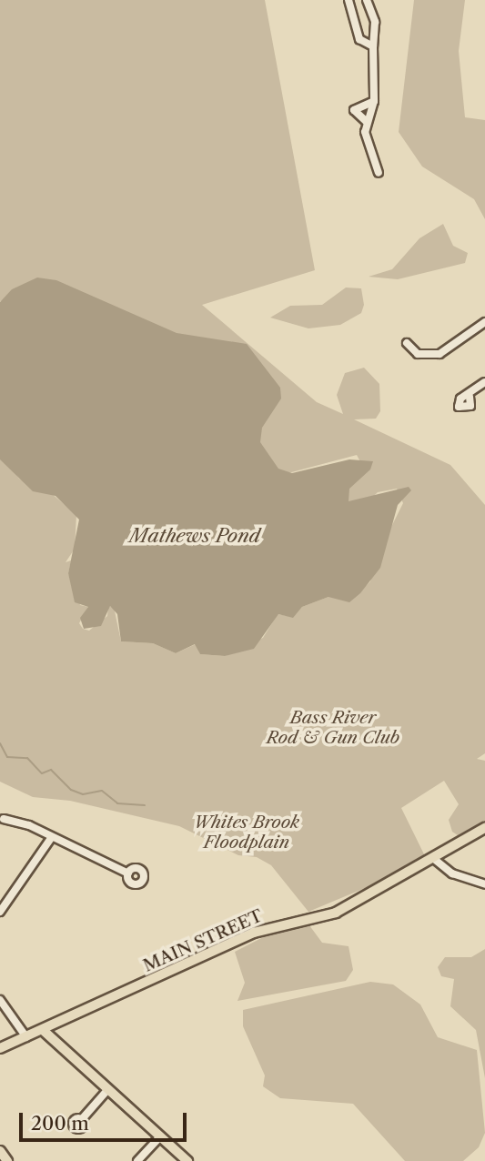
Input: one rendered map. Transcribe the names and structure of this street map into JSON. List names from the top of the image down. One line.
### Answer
{"streets":{"main road":["MAIN STREET"]},"water":["Mathews Pond"],"parks":["Bass River Rod & Gun Club","Whites Brook Floodplain"],"scale_bar":"200 m"}
